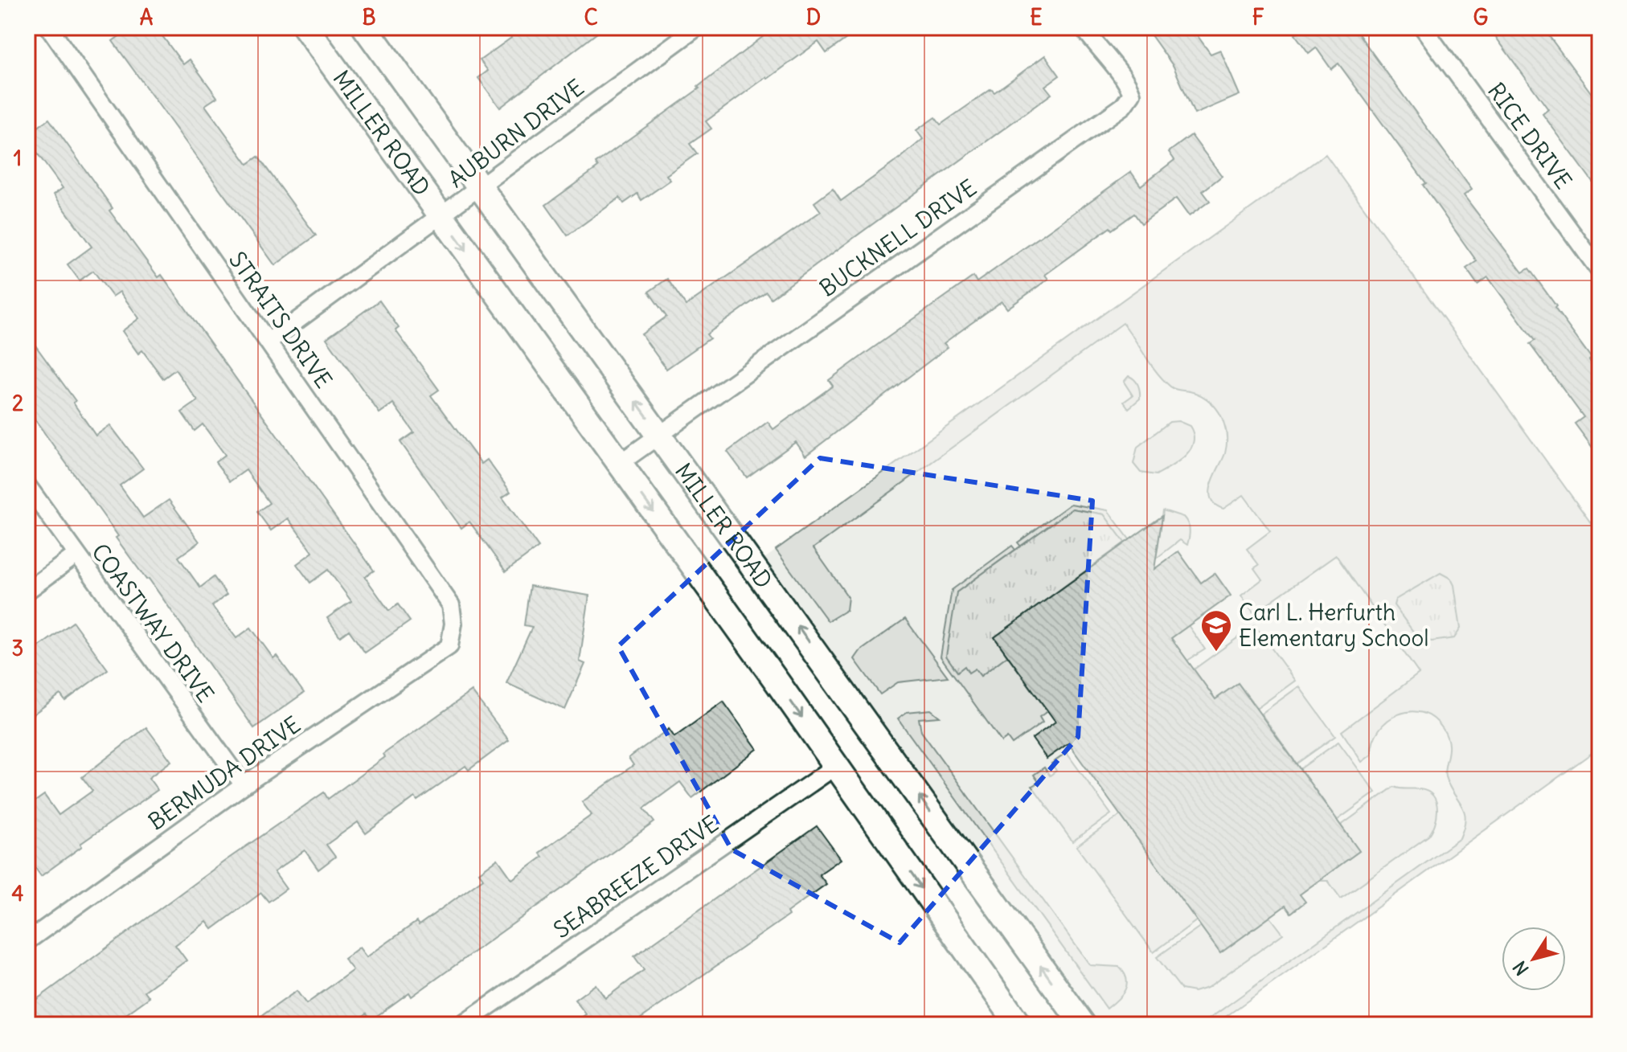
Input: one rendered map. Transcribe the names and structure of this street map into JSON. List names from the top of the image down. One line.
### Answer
{"streets":{"main road":["MILLER ROAD"],"street":["AUBURN DRIVE","RICE DRIVE","BUCKNELL DRIVE","STRAITS DRIVE","COASTWAY DRIVE","BERMUDA DRIVE","SEABREEZE DRIVE"]},"crossings":[["MILLER ROAD","AUBURN DRIVE"],["MILLER ROAD","BUCKNELL DRIVE"],["MILLER ROAD","SEABREEZE DRIVE"],["AUBURN DRIVE","STRAITS DRIVE"],["STRAITS DRIVE","BERMUDA DRIVE"],["COASTWAY DRIVE","BERMUDA DRIVE"]],"places":{"school or university":["Carl L. Herfurth Elementary School"]},"north":"bottom left","grid":{"columns":["A","B","C","D","E","F","G"],"rows":["1","2","3","4"]}}
